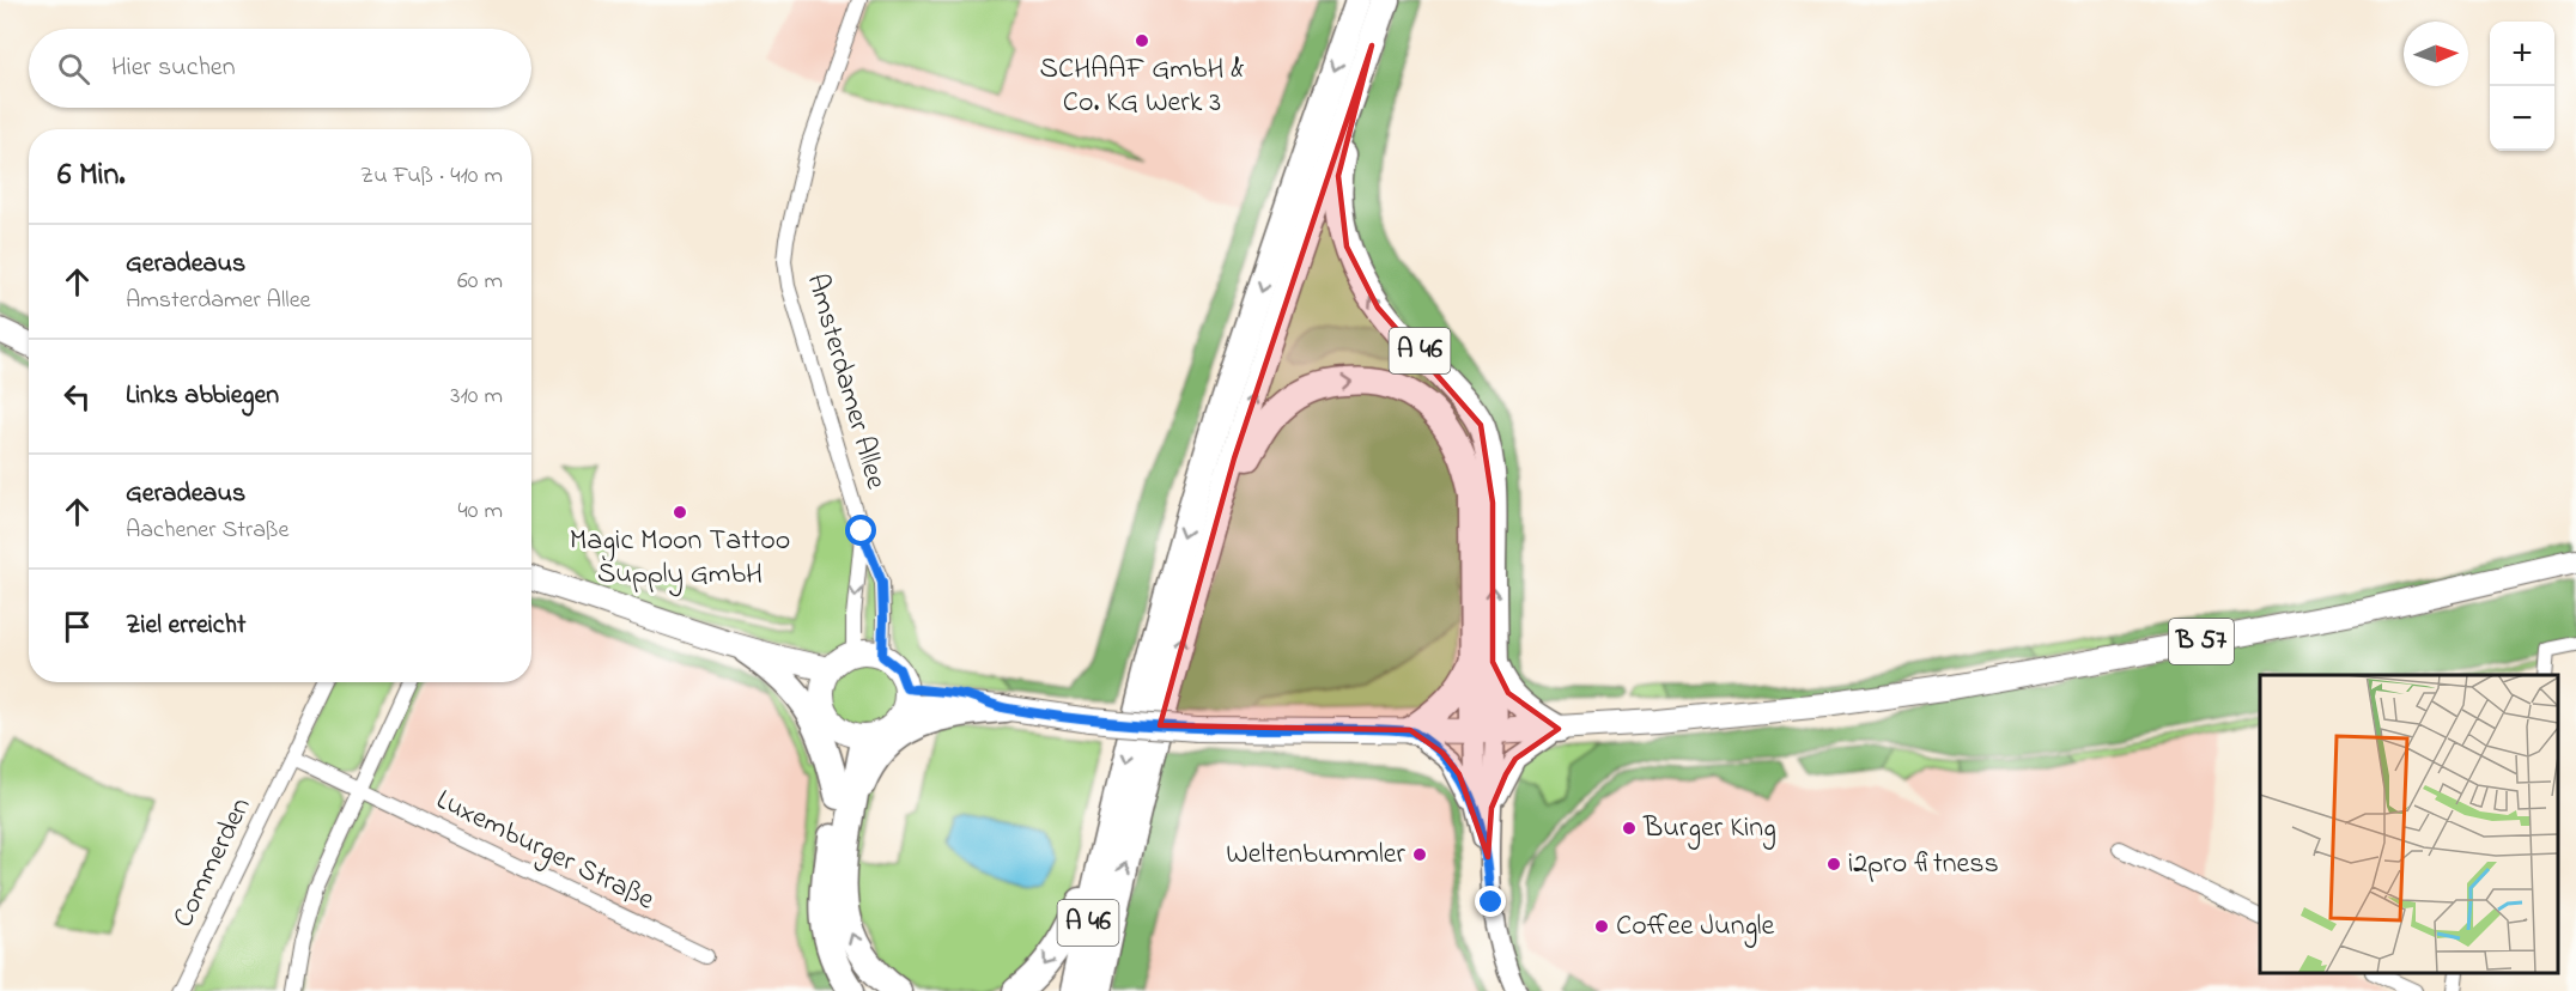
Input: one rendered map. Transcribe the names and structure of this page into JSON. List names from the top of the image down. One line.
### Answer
{"streets":{"highway":["A 46"],"main road":["B 57"],"street":["Amsterdamer Allee","Luxemburger Straße","Commerden"]},"crossings":[["Amsterdamer Allee","B 57"]],"places":["SCHAAF GmbH & Co. KG Werk 3","Magic Moon Tattoo Supply GmbH","Burger King","Weltenbummler","i2pro fitness","Coffee Jungle"],"north":"right","page":{"map_buttons":["+","−"],"search":"Hier suchen","heading":["6 Min.","Zu Fuß · 410 m"],"list":[["Geradeaus","Amsterdamer Allee","60 m"],["Links abbiegen","310 m"],["Geradeaus","Aachener Straße","40 m"],"Ziel erreicht"]}}
